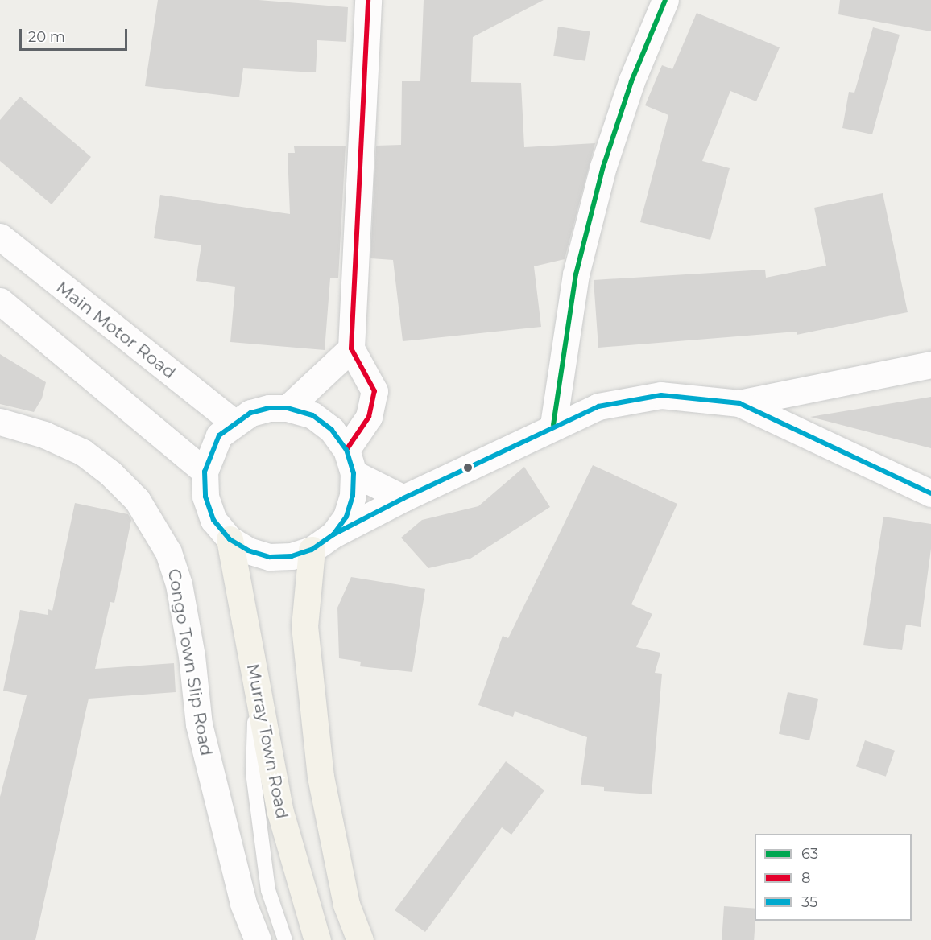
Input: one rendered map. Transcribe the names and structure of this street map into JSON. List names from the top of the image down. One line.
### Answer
{"streets":{"main road":["Main Motor Road","Congo Town Slip Road","Murray Town Road"]},"crossings":[["Main Motor Road","Murray Town Road"]],"lines":["transit line 63","transit line 8","transit line 35"],"legend":["63","8","35"],"scale_bar":"20 m"}
